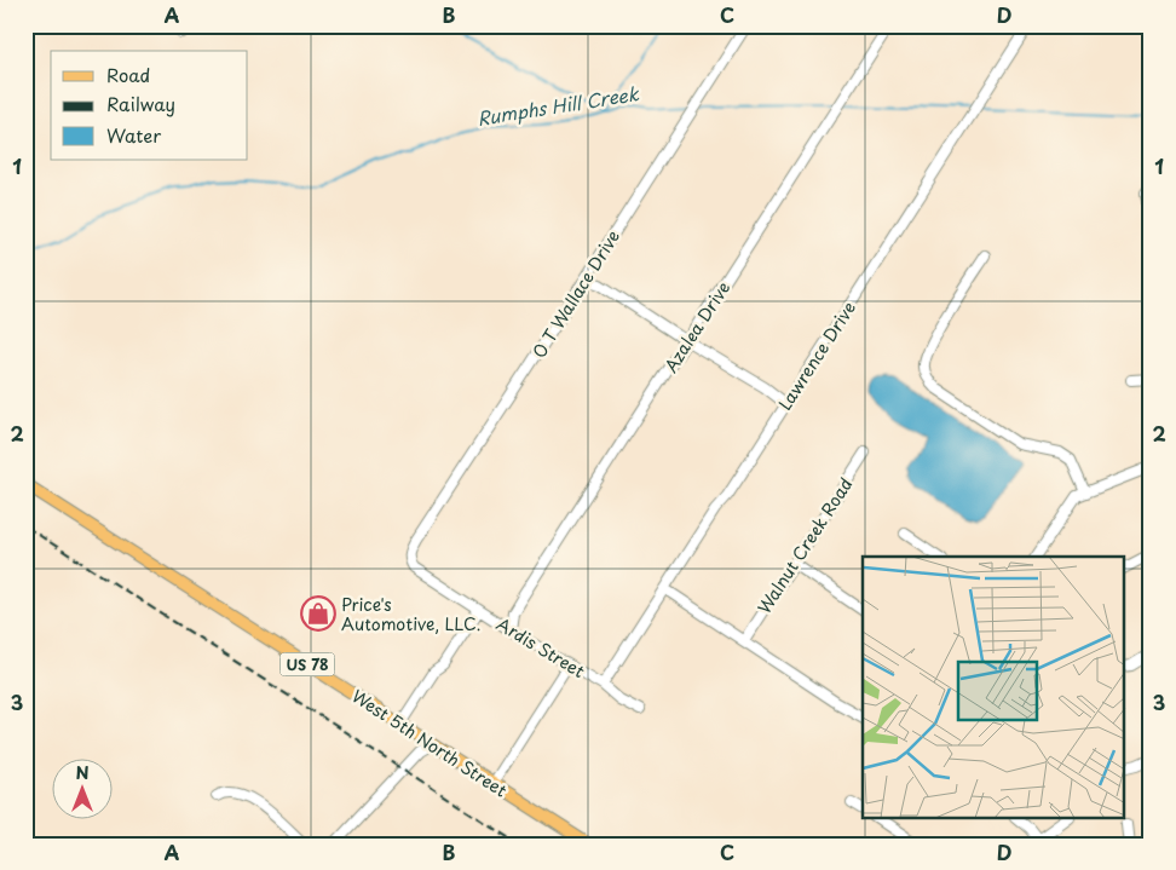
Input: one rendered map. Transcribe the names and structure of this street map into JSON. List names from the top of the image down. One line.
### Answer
{"streets":{"main road":["US 78","West 5th North Street"],"street":["O T Wallace Drive","Azalea Drive","Lawrence Drive","Walnut Creek Road","Ardis Street"]},"crossings":[["O T Wallace Drive","Ardis Street"],["Azalea Drive","Ardis Street"],["Lawrence Drive","Ardis Street"]],"water":["Rumphs Hill Creek"],"places":{"shop":["Price's Automotive, LLC."]},"legend":["Road","Railway","Water"],"north":"top","grid":{"columns":["A","B","C","D"],"rows":["1","2","3"]}}
